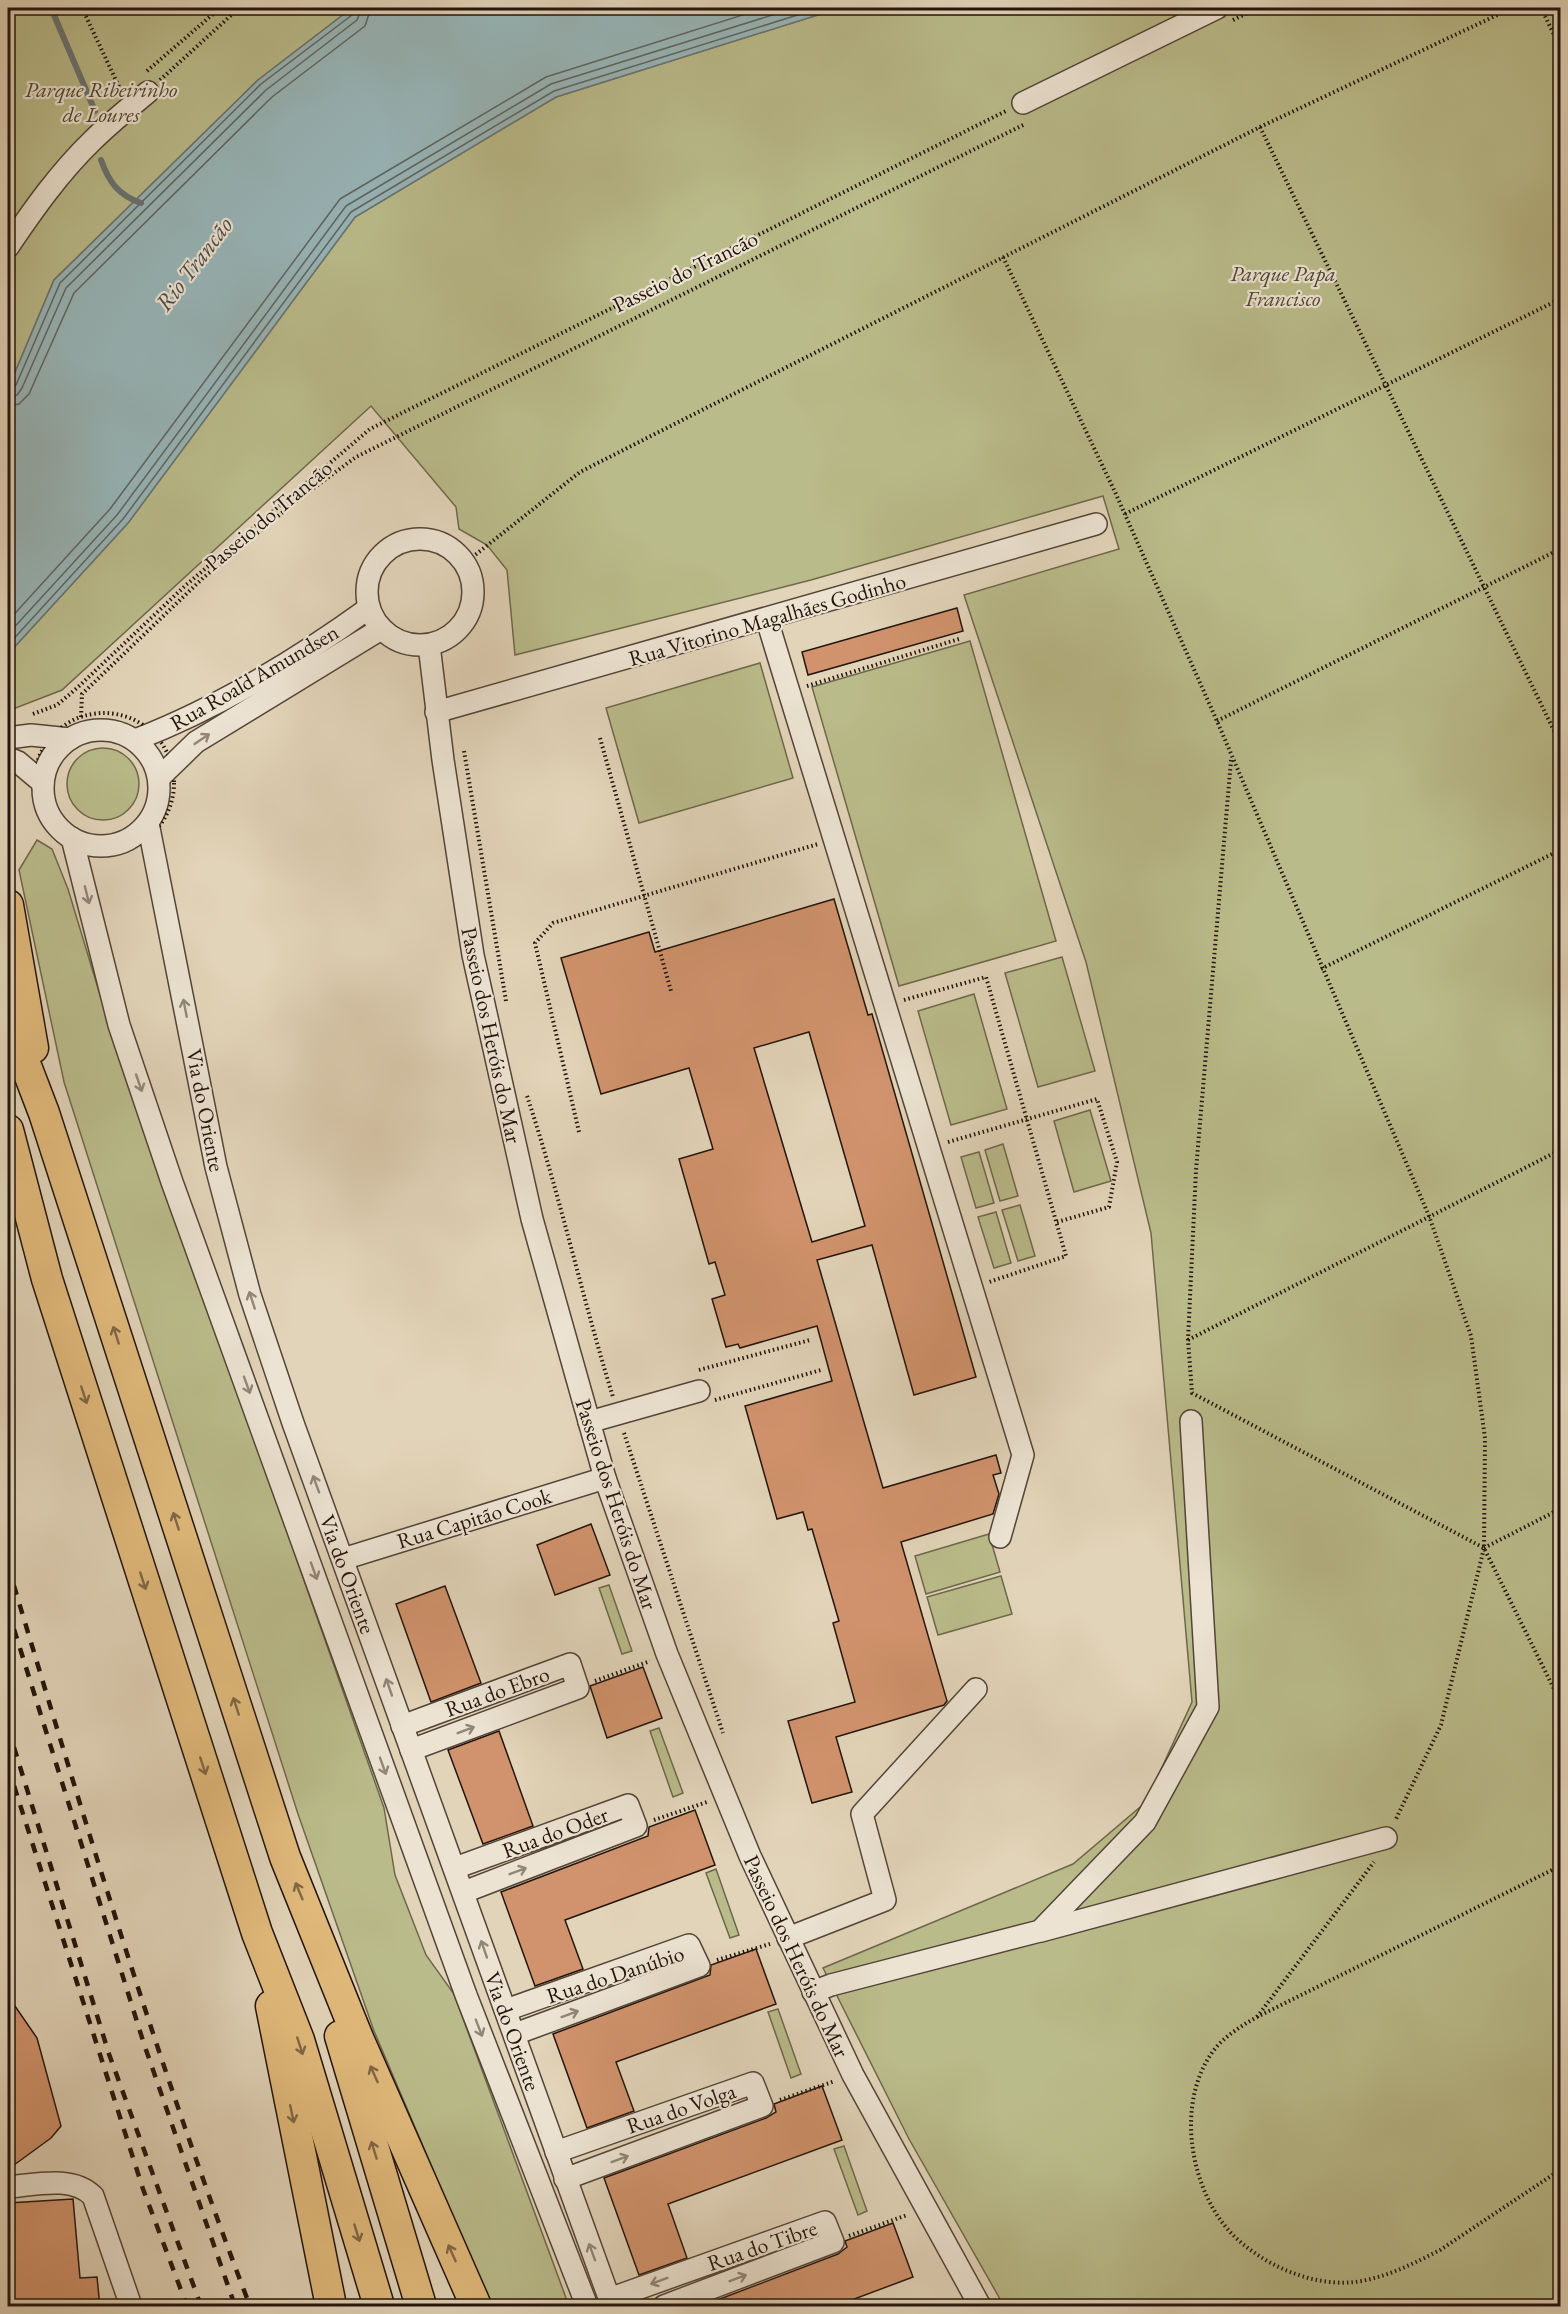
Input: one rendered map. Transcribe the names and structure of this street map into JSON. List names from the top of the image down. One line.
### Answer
{"streets":{"street":["Rua Vitorino Magalhães Godinho","Rua Roald Amundsen","Passeio dos Heróis do Mar","Via do Oriente","Rua Capitão Cook","Rua do Ebro","Rua do Oder","Rua do Danúbio","Rua do Volga","Rua do Tibre"],"path":["Passeio do Trancão"]},"crossings":[["Rua Vitorino Magalhães Godinho","Passeio dos Heróis do Mar"],["Rua Roald Amundsen","Passeio dos Heróis do Mar"],["Rua Roald Amundsen","Via do Oriente"],["Passeio dos Heróis do Mar","Rua Capitão Cook"],["Via do Oriente","Rua Capitão Cook"],["Via do Oriente","Rua do Ebro"],["Via do Oriente","Rua do Oder"],["Via do Oriente","Rua do Danúbio"],["Via do Oriente","Rua do Volga"],["Via do Oriente","Rua do Tibre"]],"one_way":["Rua do Ebro","Rua do Oder","Rua do Volga"],"water":["Rio Trancão"],"parks":["Parque Ribeirinho de Loures","Parque Papa Francisco"]}
